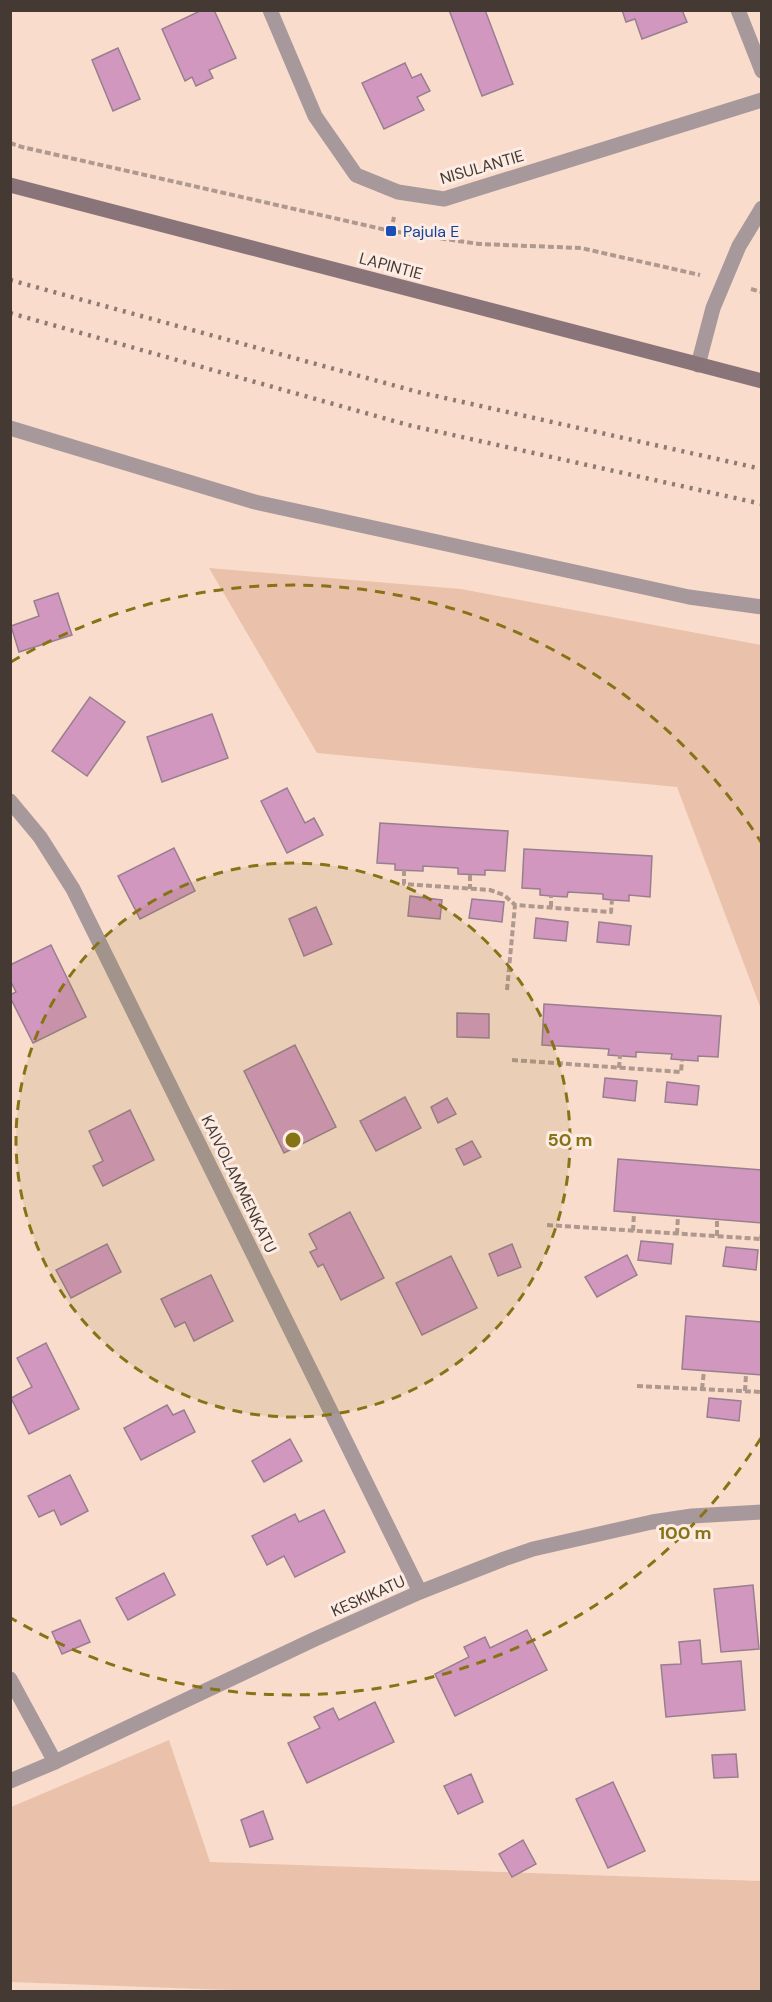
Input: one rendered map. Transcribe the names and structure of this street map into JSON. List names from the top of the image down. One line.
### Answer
{"streets":{"main road":["LAPINTIE"],"street":["NISULANTIE","KAIVOLAMMENKATU","KESKIKATU"]},"crossings":[["KAIVOLAMMENKATU","KESKIKATU"]],"places":{"transit":["Pajula E"]},"rings":["50 m","100 m"]}
